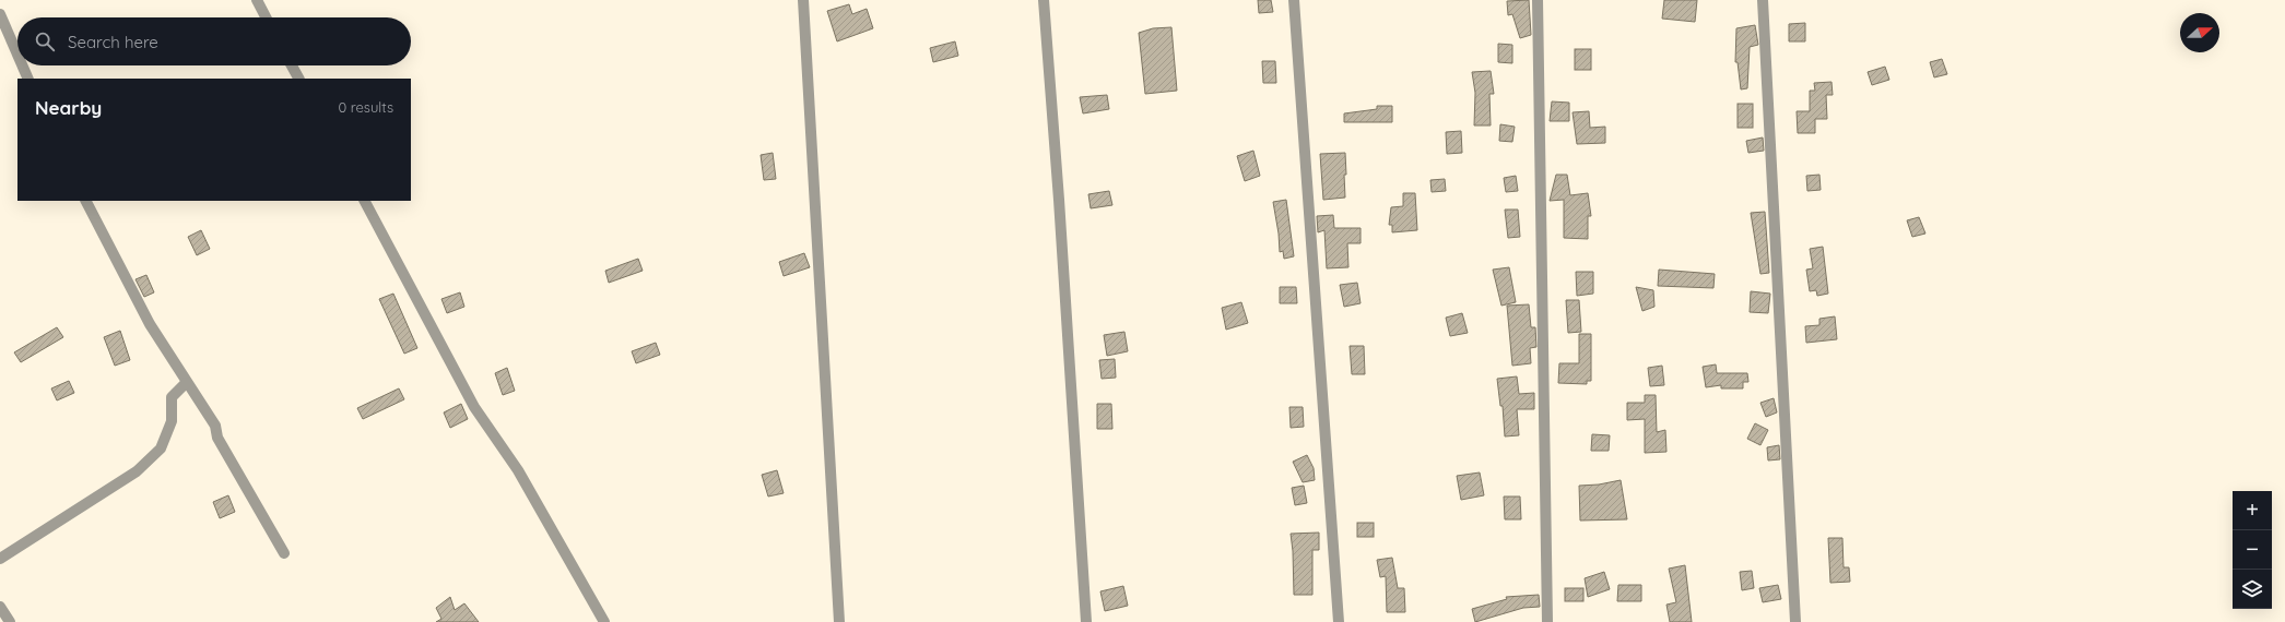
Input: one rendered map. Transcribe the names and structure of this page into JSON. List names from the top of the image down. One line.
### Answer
{"north":"right","page":{"search":"Search here","heading":["Nearby","0 results"],"map_buttons":["+","−"]}}
